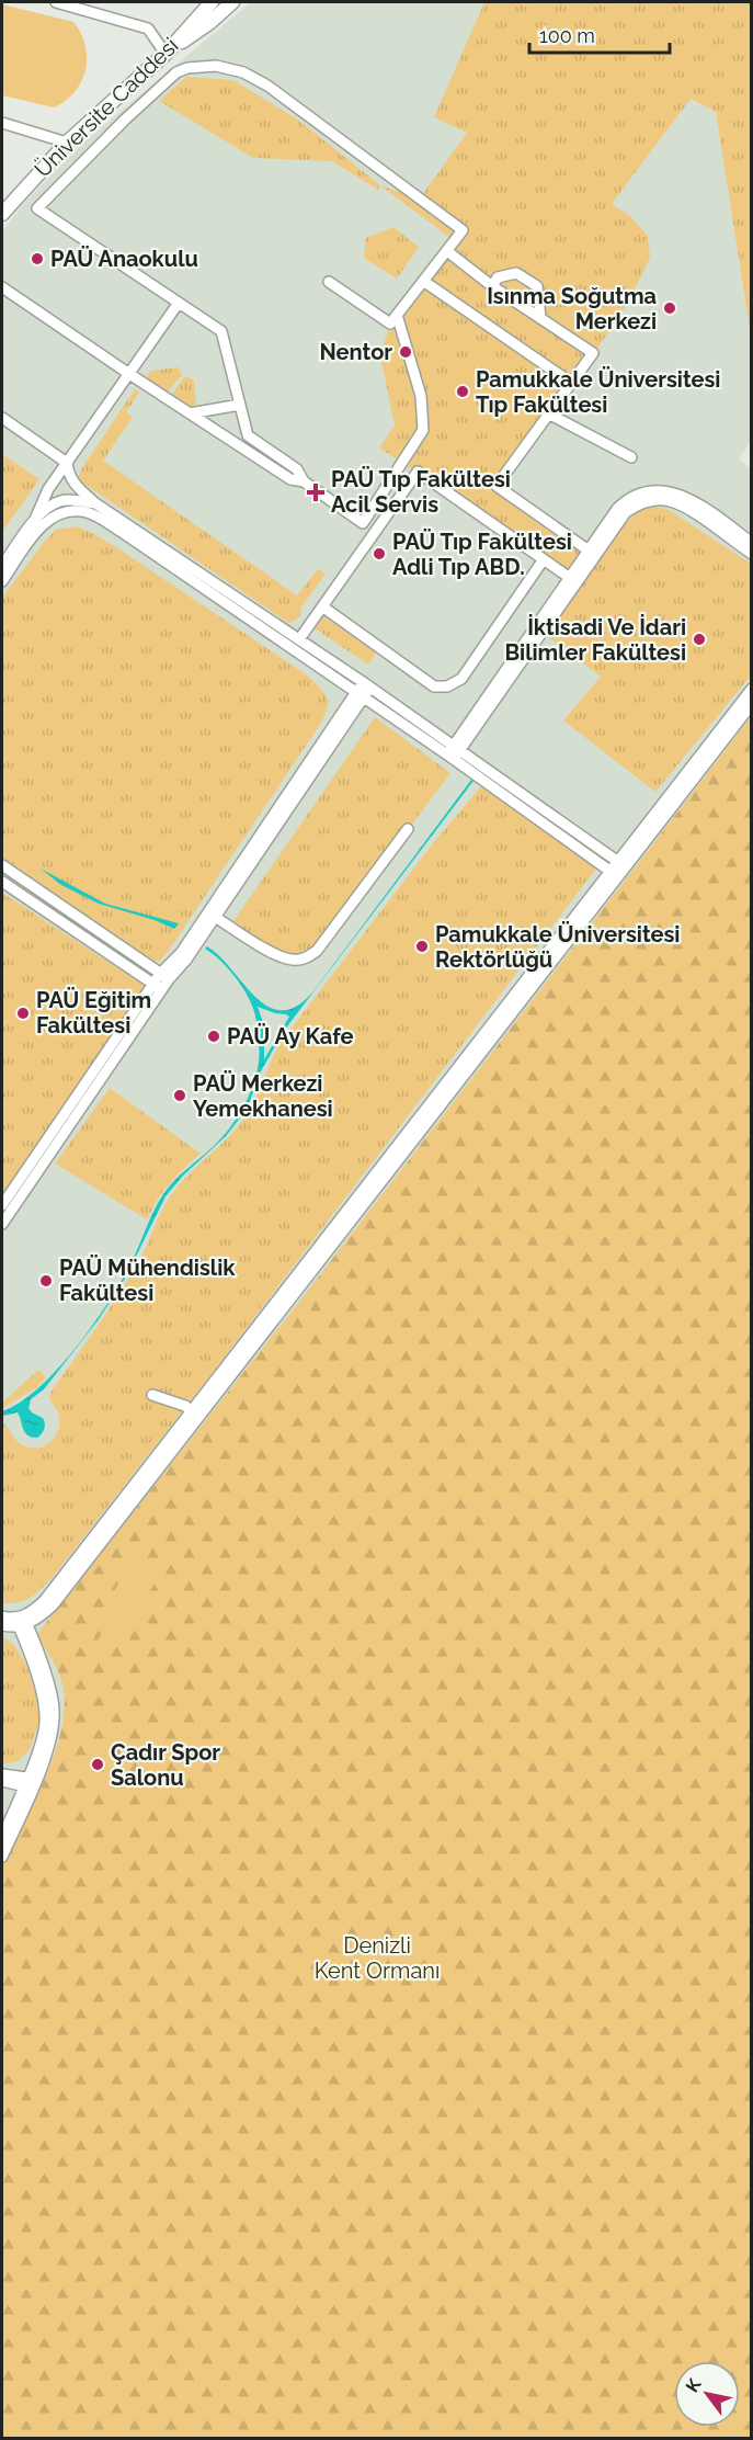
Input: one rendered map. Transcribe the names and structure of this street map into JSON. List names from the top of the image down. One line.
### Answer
{"streets":{"main road":["Üniversite Caddesi"]},"parks":["Denizli Kent Ormanı"],"places":{"other":["PAÜ Anaokulu","Isınma Soğutma Merkezi","Nentor","Pamukkale Üniversitesi Tıp Fakültesi","PAÜ Tıp Fakültesi Adli Tıp ABD.","İktisadi Ve İdari Bilimler Fakültesi","Pamukkale Üniversitesi Rektörlüğü","PAÜ Eğitim Fakültesi","PAÜ Ay Kafe","PAÜ Merkezi Yemekhanesi","PAÜ Mühendislik Fakültesi","Çadır Spor Salonu"],"health":["PAÜ Tıp Fakültesi Acil Servis"]},"scale_bar":"100 m","north":"top left"}
